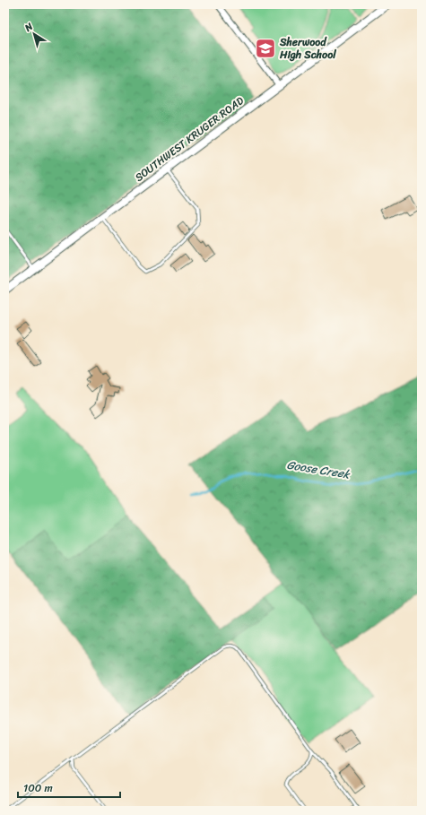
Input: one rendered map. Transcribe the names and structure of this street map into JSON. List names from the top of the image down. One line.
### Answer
{"streets":{"street":["SOUTHWEST KRUGER ROAD"]},"water":["Goose Creek"],"places":{"school or university":["Sherwood High School"]},"scale_bar":"100 m","north":"top left"}
